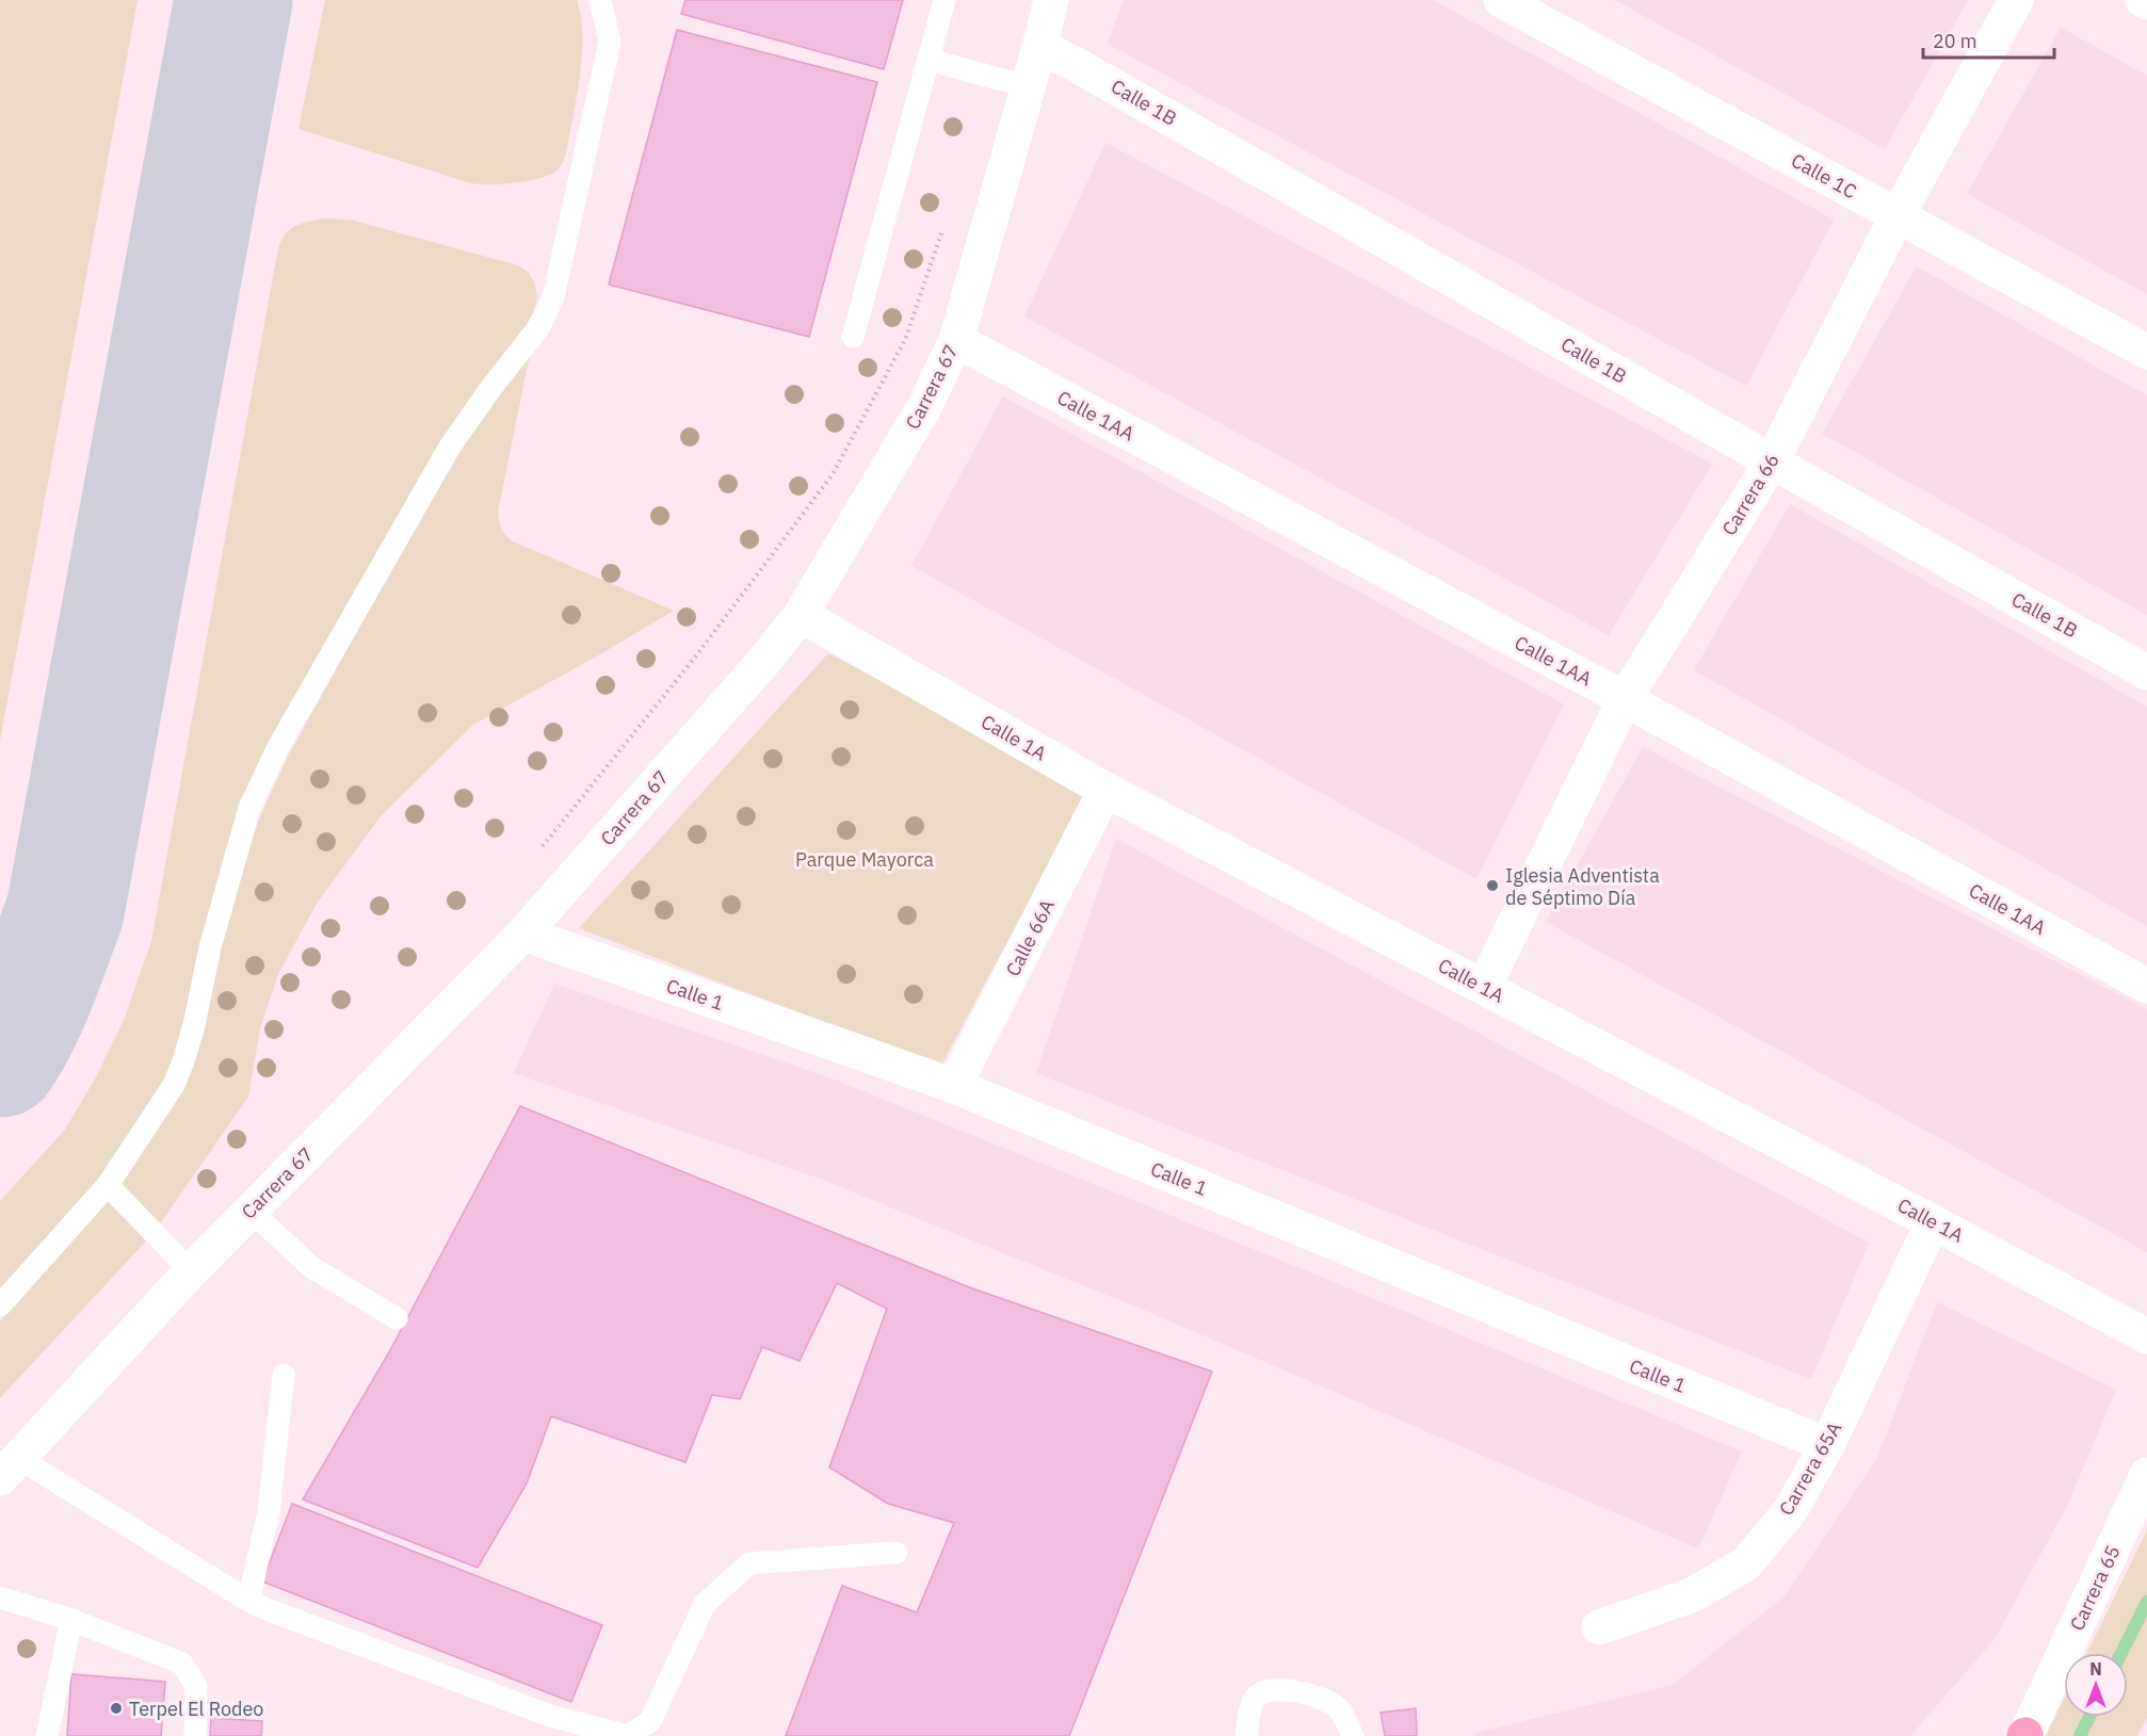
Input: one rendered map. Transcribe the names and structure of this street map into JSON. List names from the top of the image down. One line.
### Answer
{"streets":{"street":["Calle 1B","Calle 1C","Carrera 67","Calle 1AA","Carrera 66","Calle 1A","Calle 66A","Calle 1","Carrera 65A","Carrera 65"]},"crossings":[["Calle 1B","Carrera 67"],["Calle 1B","Carrera 66"],["Calle 1C","Carrera 66"],["Carrera 67","Calle 1AA"],["Carrera 67","Calle 1A"],["Carrera 67","Calle 1"],["Calle 1AA","Carrera 66"],["Carrera 66","Calle 1A"],["Calle 1A","Calle 66A"],["Calle 1A","Carrera 65A"],["Calle 66A","Calle 1"],["Calle 1","Carrera 65A"]],"parks":["Parque Mayorca"],"places":["Iglesia Adventista de Séptimo Día","Terpel El Rodeo"],"scale_bar":"20 m","north":"top"}
